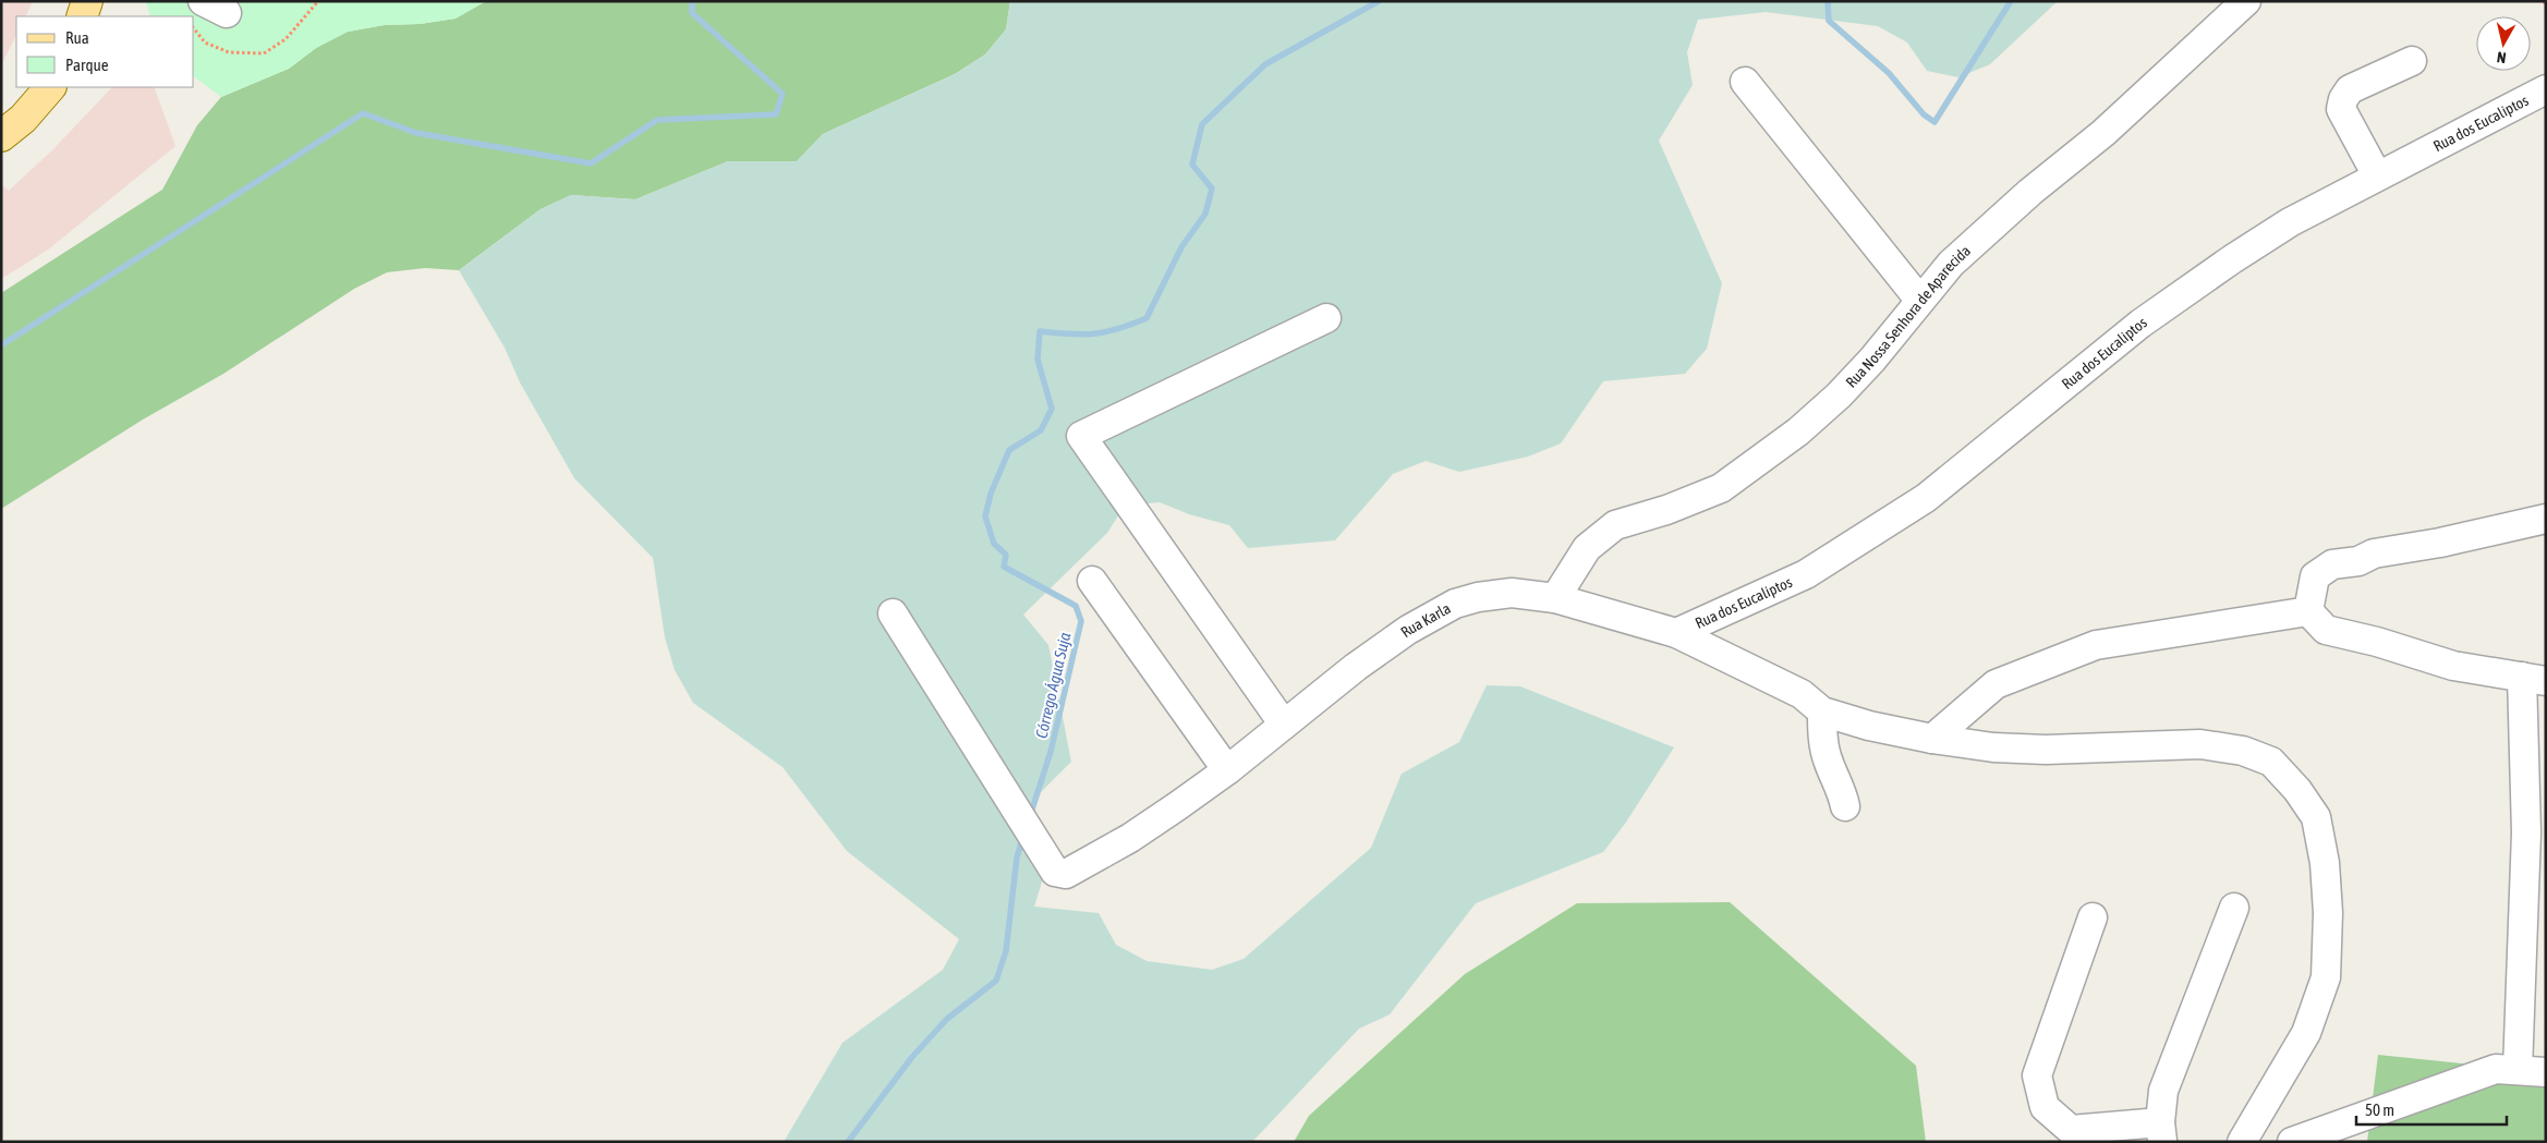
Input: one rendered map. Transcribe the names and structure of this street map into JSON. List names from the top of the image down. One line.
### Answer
{"streets":{"street":["Rua dos Eucaliptos","Rua Nossa Senhora de Aparecida","Rua Karla"]},"crossings":[["Rua dos Eucaliptos","Rua Karla"],["Rua Nossa Senhora de Aparecida","Rua Karla"]],"water":["Córrego Água Suja"],"legend":["Rua","Parque"],"scale_bar":"50 m","north":"bottom"}
